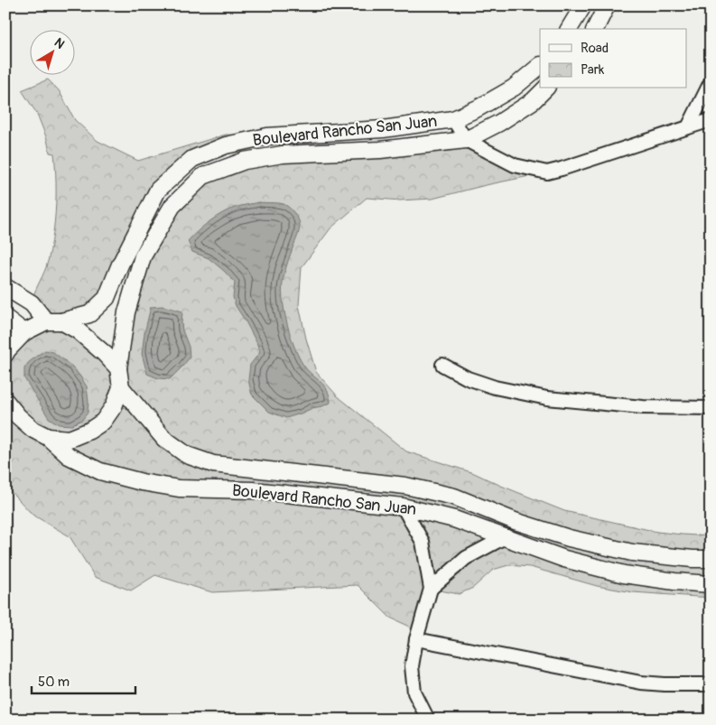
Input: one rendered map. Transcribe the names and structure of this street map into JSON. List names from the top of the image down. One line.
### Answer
{"streets":{"street":["Boulevard Rancho San Juan"]},"legend":["Road","Park"],"scale_bar":"50 m","north":"top right"}
